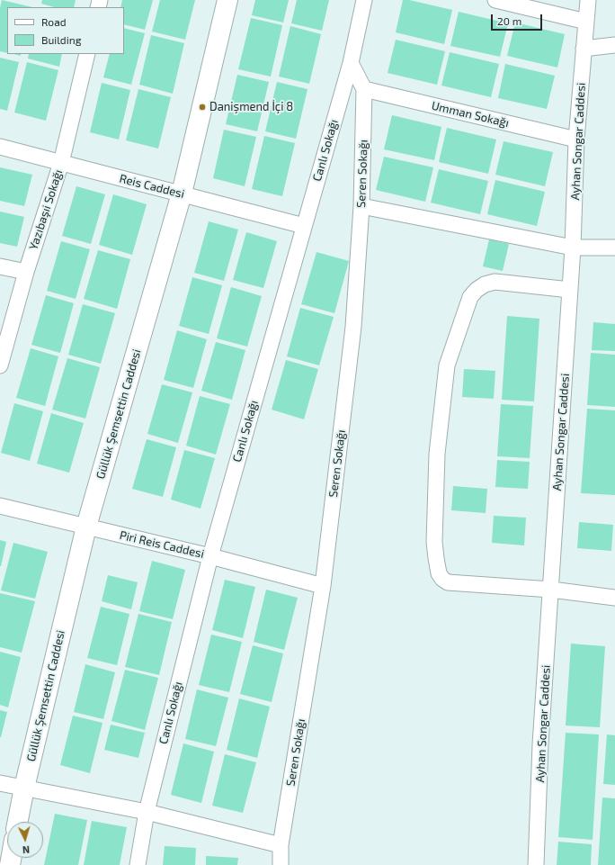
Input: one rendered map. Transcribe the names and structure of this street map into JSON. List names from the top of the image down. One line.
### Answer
{"streets":{"street":["Umman Sokağı","Ayhan Songar Caddesi","Canlı Sokağı","Seren Sokağı","Reis Caddesi","Yazıbaşıi Sokağı","Güllük Şemsettin Caddesi","Piri Reis Caddesi"]},"crossings":[["Umman Sokağı","Ayhan Songar Caddesi"],["Umman Sokağı","Seren Sokağı"],["Canlı Sokağı","Seren Sokağı"],["Canlı Sokağı","Reis Caddesi"],["Canlı Sokağı","Piri Reis Caddesi"],["Seren Sokağı","Piri Reis Caddesi"],["Reis Caddesi","Yazıbaşıi Sokağı"],["Reis Caddesi","Güllük Şemsettin Caddesi"],["Güllük Şemsettin Caddesi","Piri Reis Caddesi"]],"places":["Danişmend İçi 8"],"legend":["Road","Building"],"scale_bar":"20 m","north":"bottom"}
